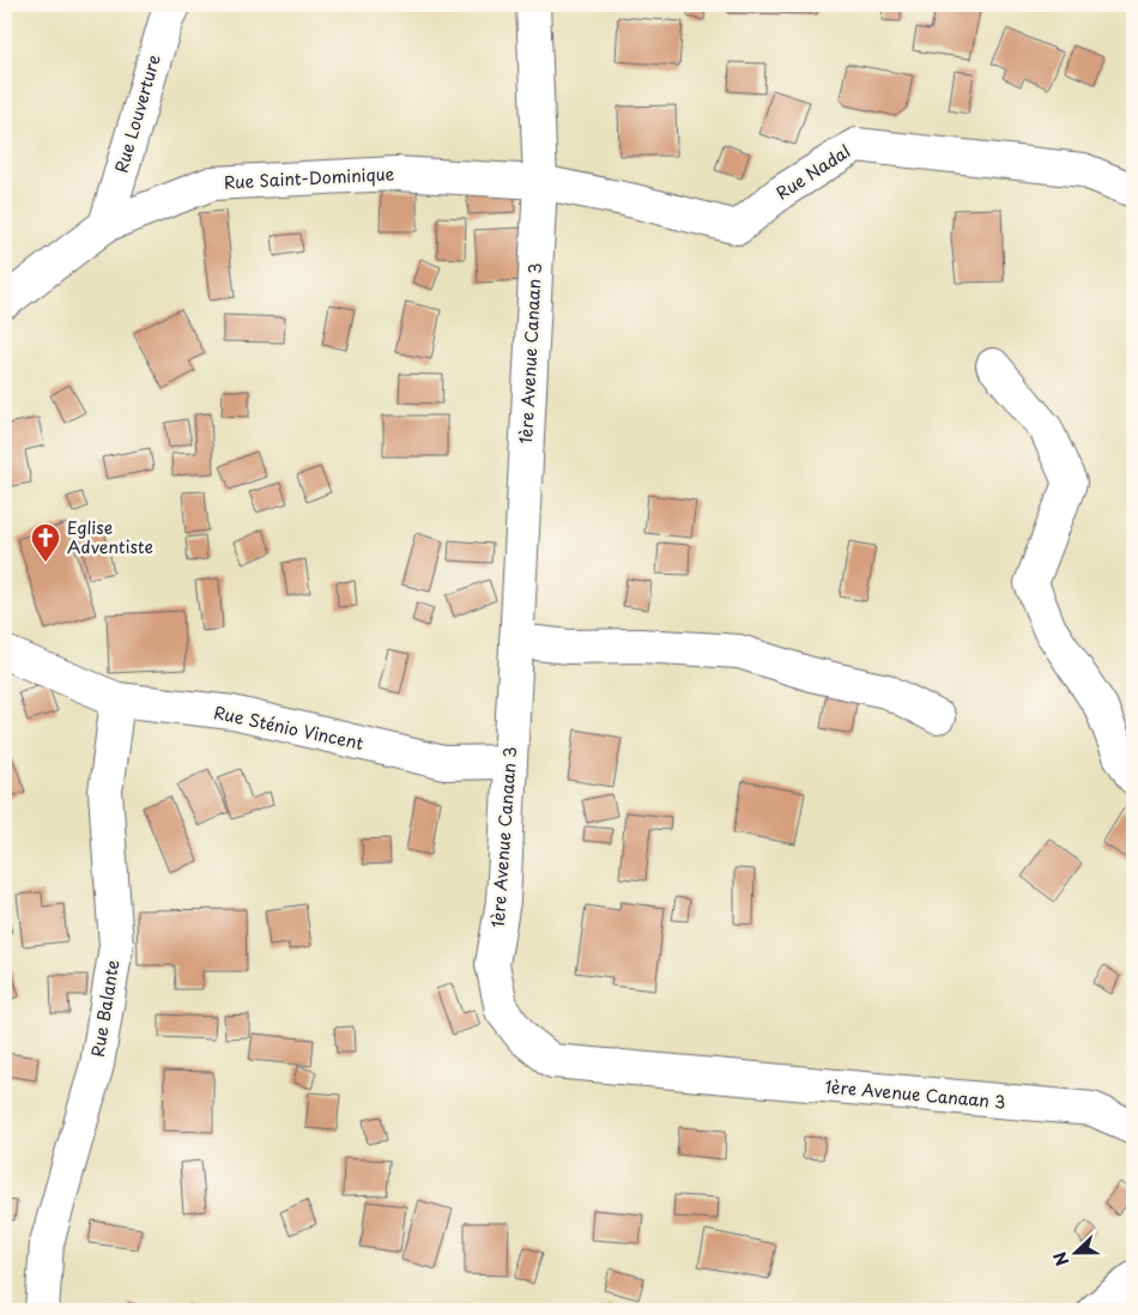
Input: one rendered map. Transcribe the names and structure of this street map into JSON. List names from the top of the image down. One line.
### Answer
{"streets":{"street":["Rue Louverture","Rue Nadal","Rue Saint-Dominique","1ère Avenue Canaan 3","Rue Sténio Vincent","Rue Balante"]},"crossings":[["Rue Louverture","Rue Saint-Dominique"],["Rue Nadal","Rue Saint-Dominique"],["Rue Nadal","1ère Avenue Canaan 3"],["Rue Saint-Dominique","1ère Avenue Canaan 3"],["1ère Avenue Canaan 3","Rue Sténio Vincent"],["Rue Sténio Vincent","Rue Balante"]],"places":{"church":["Eglise Adventiste"]},"north":"left"}
